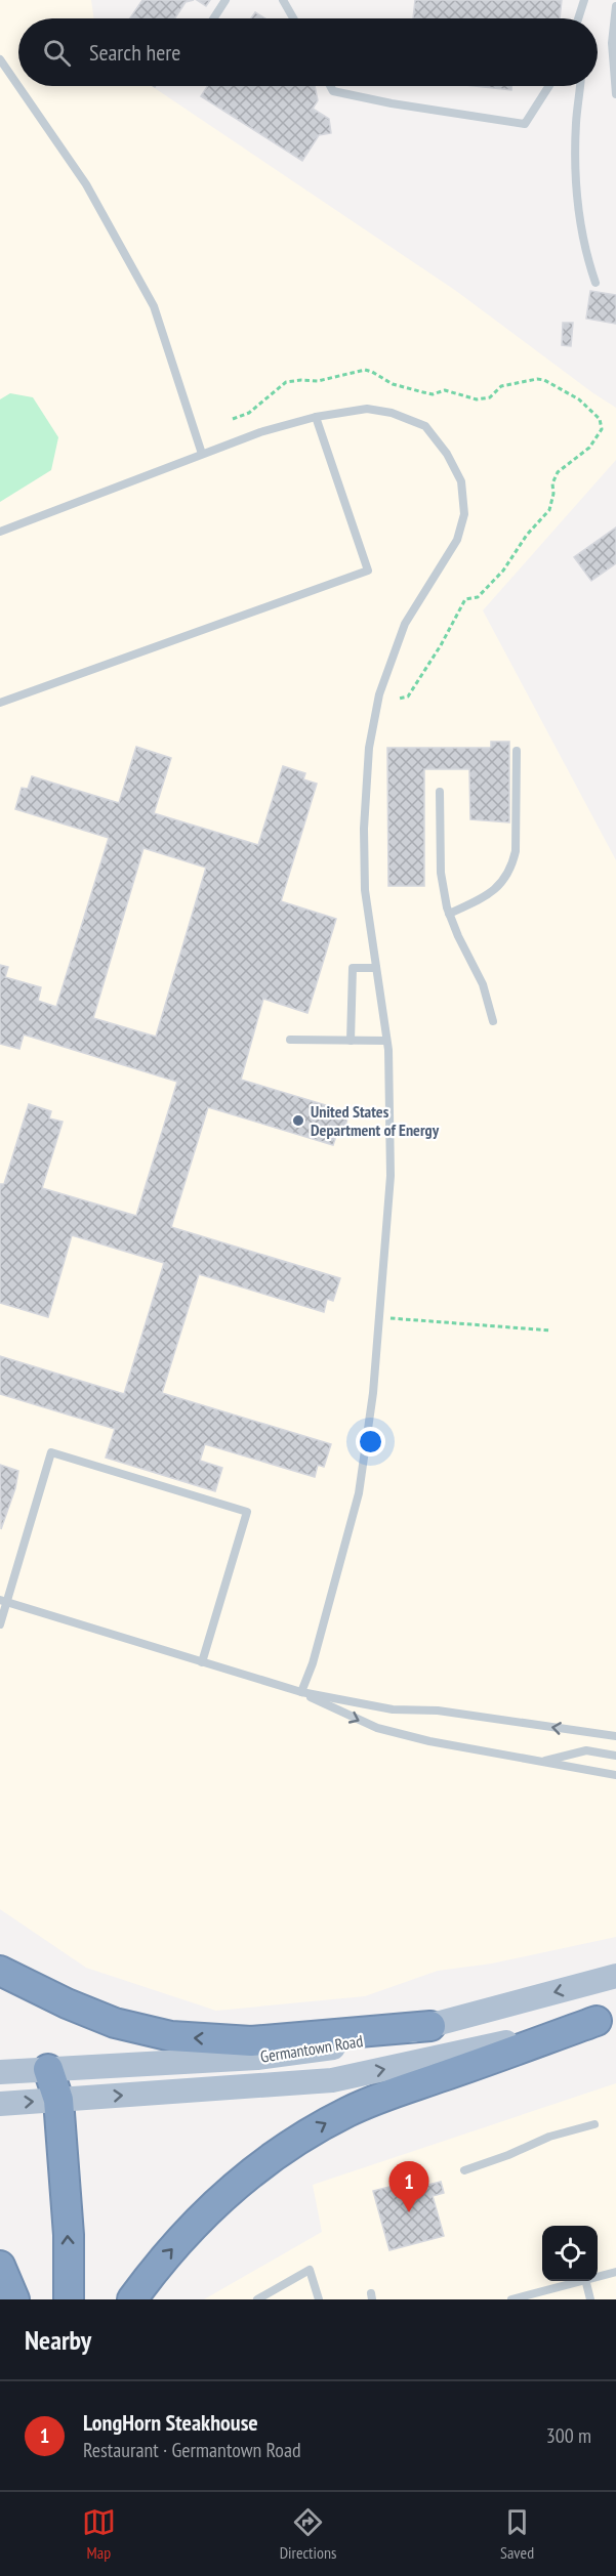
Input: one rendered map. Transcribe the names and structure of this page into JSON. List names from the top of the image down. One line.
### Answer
{"streets":{"main road":["Germantown Road"]},"places":["United States Department of Energy"],"page":{"search":"Search here","pins":"1","heading":"Nearby","list":[{"mark":"1","name":"LongHorn Steakhouse","note":"Restaurant · Germantown Road","value":"300 m"}],"nav":["Map","Directions","Saved"]}}
